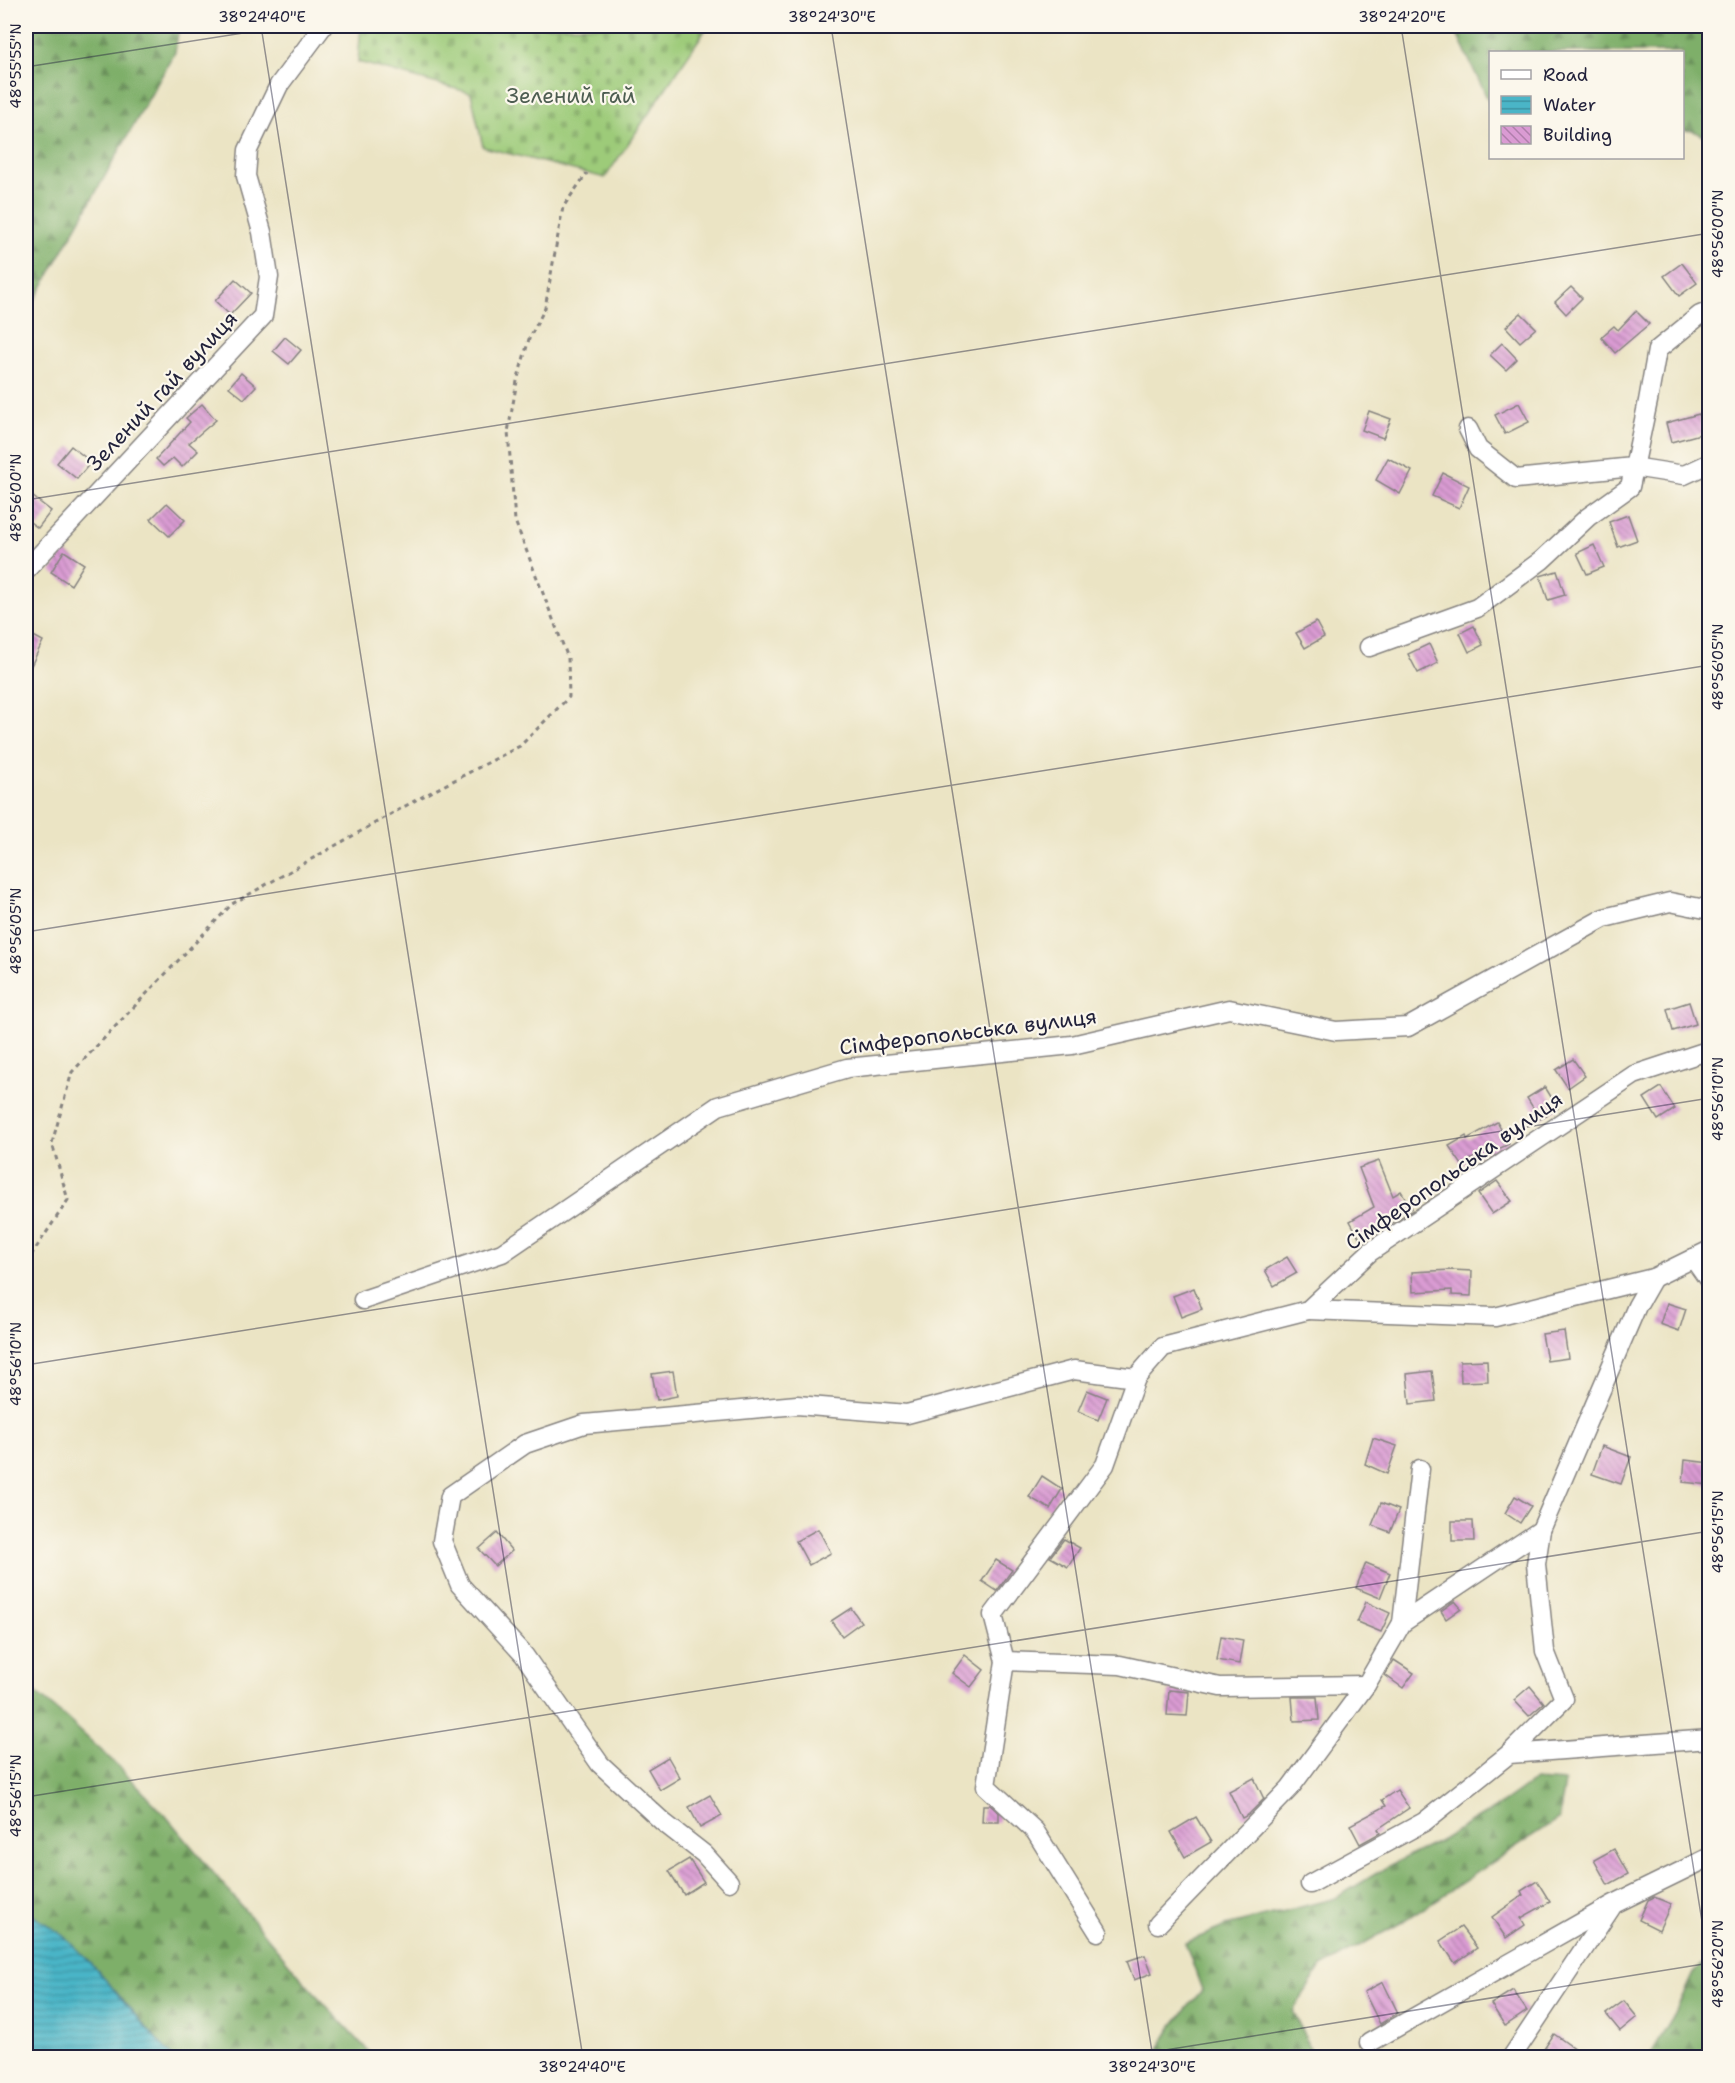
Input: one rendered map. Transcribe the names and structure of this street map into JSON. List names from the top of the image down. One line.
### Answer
{"streets":{"street":["Зелений гай вулиця","Сімферопольська вулиця"]},"parks":["Зелений гай"],"legend":["Road","Water","Building"],"coordinates":["38°24'40\"E","38°24'30\"E","38°24'20\"E","48°55'55\"N","48°56'00\"N","48°56'05\"N","48°56'10\"N","48°56'15\"N","48°56'20\"N"]}
